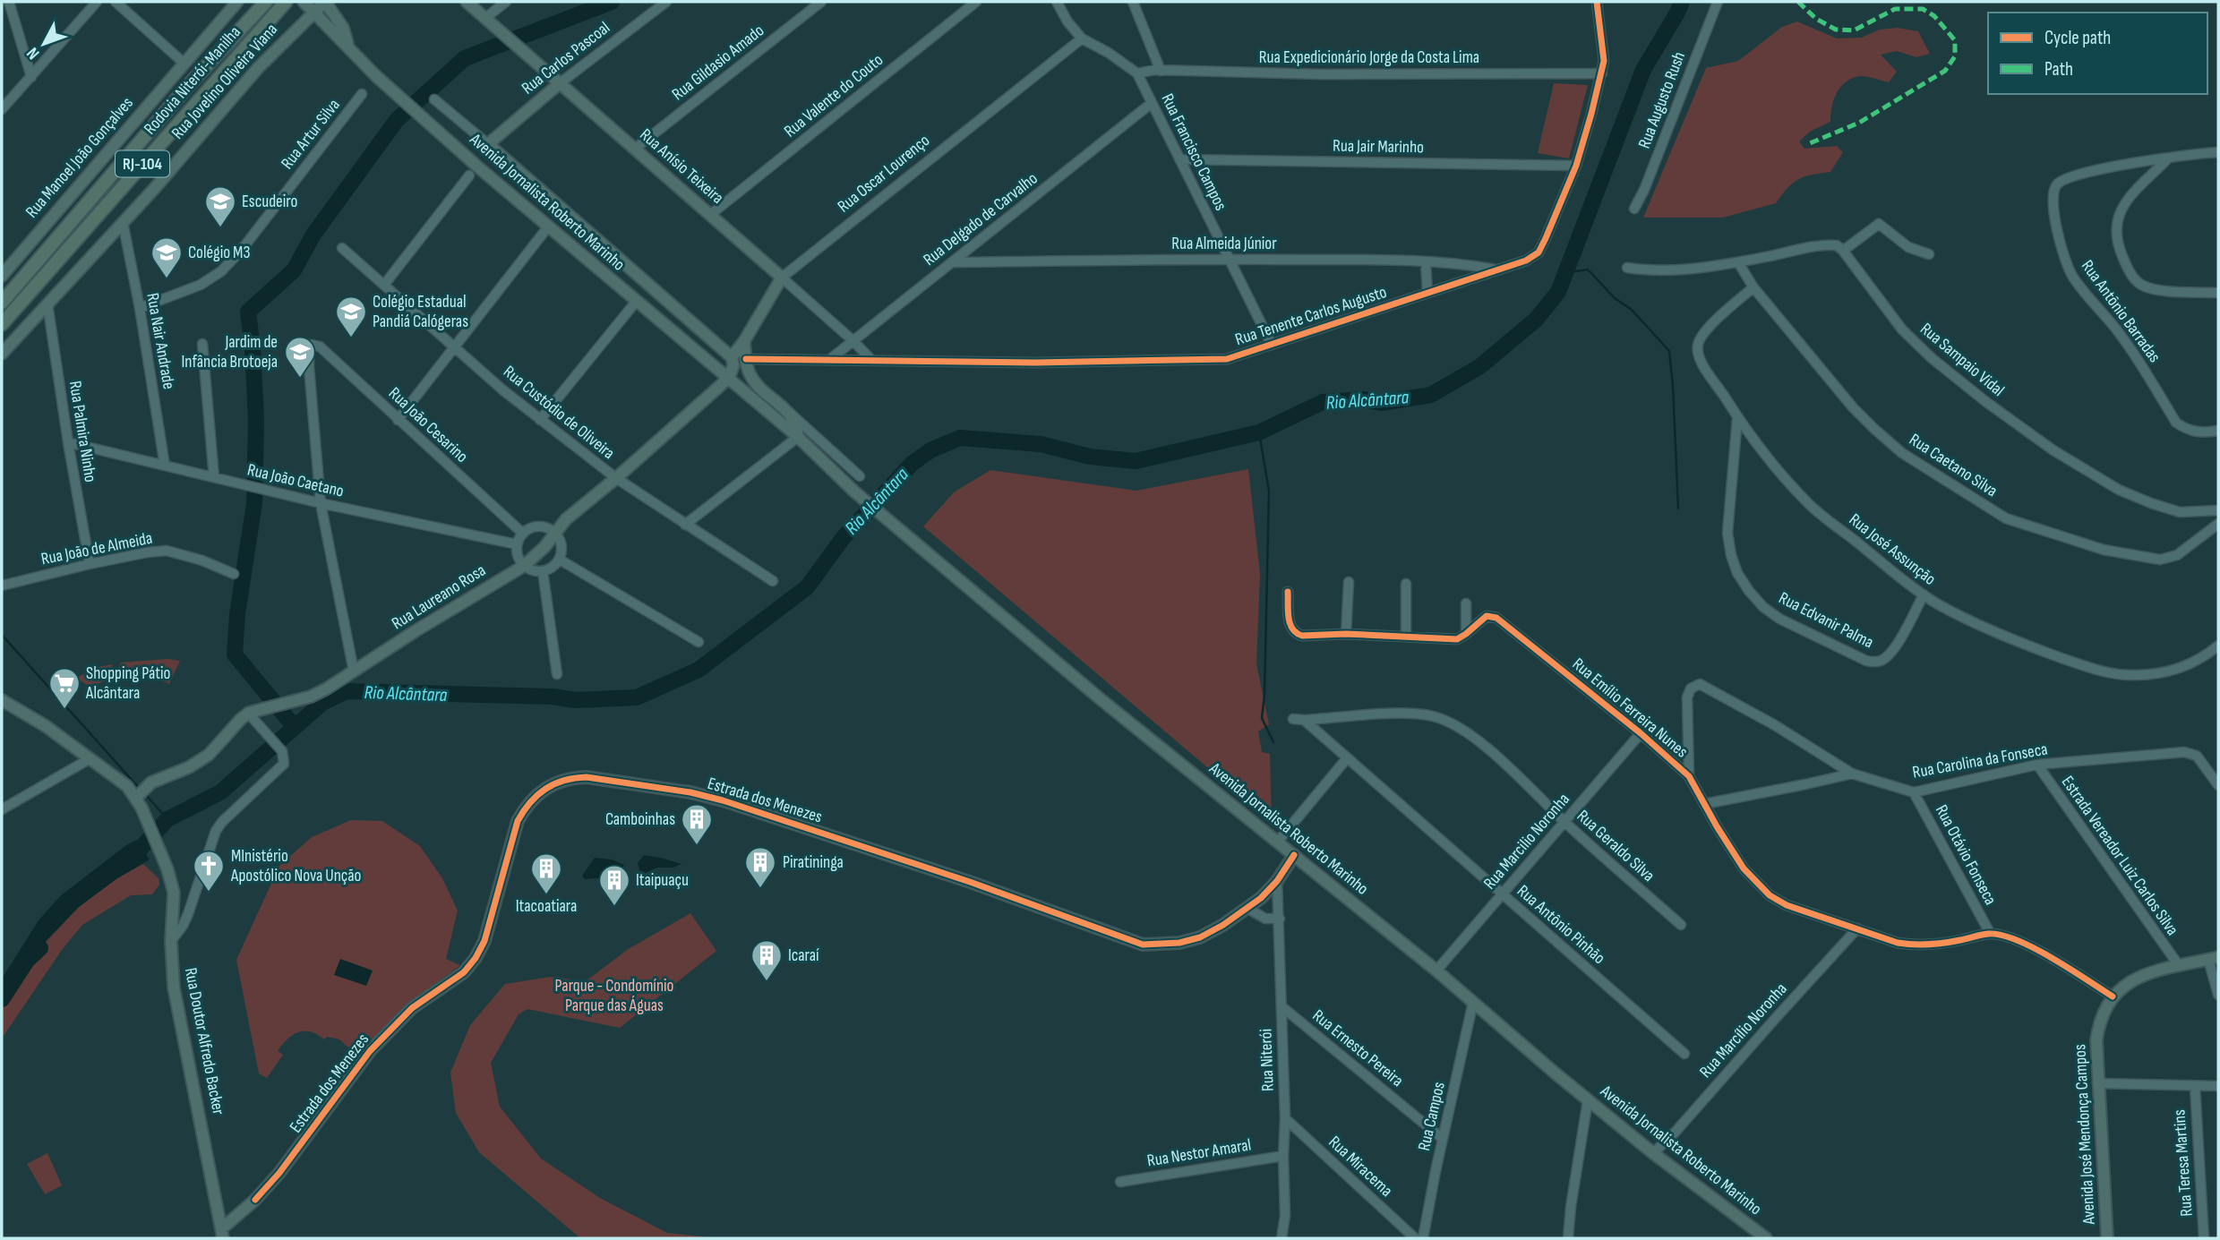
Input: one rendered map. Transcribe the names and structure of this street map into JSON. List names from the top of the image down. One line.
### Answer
{"streets":{"highway":["Rodovia Niterói-Manilha","RJ-104"],"main road":["Rua Carlos Pascoal","Rua Jovelino Oliveira Viana","Rua Manoel João Gonçalves","Rua Anísio Teixeira","Rua Oscar Lourenço","Avenida Jornalista Roberto Marinho","Rua Laureano Rosa","Estrada dos Menezes","Rua Doutor Alfredo Backer","Avenida José Mendonça Campos"],"street":["Rua Expedicionário Jorge da Costa Lima","Rua Gildasio Amado","Rua Valente do Couto","Rua Augusto Rush","Rua Artur Silva","Rua Jair Marinho","Rua Francisco Campos","Rua Delgado de Carvalho","Rua Almeida Júnior","Rua Antônio Barradas","Rua Tenente Carlos Augusto","Rua Nair Andrade","Rua Sampaio Vidal","Rua Custódio de Oliveira","Rua João Cesarino","Rua Palmira Ninho","Rua Caetano Silva","Rua João Caetano","Rua João de Almeida","Rua José Assunção","Rua Edvanir Palma","Rua Emílio Ferreira Nunes","Rua Carolina da Fonseca","Rua Marcilio Noronha","Rua Geraldo Silva","Rua Otávio Fonseca","Estrada Vereador Luiz Carlos Silva","Rua Antônio Pinhão","Rua Marcílio Noronha","Rua Ernesto Pereira","Rua Niterói","Rua Campos","Rua Nestor Amaral","Rua Teresa Martins","Rua Miracema"]},"crossings":[["Rua Expedicionário Jorge da Costa Lima","Rua Francisco Campos"],["Rua Expedicionário Jorge da Costa Lima","Rua Tenente Carlos Augusto"],["Rua Carlos Pascoal","Rua Anísio Teixeira"],["Rua Carlos Pascoal","Avenida Jornalista Roberto Marinho"],["Rua Gildasio Amado","Rua Anísio Teixeira"],["Rua Jovelino Oliveira Viana","Avenida Jornalista Roberto Marinho"],["Rua Jovelino Oliveira Viana","Rua Nair Andrade"],["Rua Jovelino Oliveira Viana","Rua Palmira Ninho"],["Rua Valente do Couto","Rua Anísio Teixeira"],["Rua Artur Silva","Rua Nair Andrade"],["Rua Jair Marinho","Rua Francisco Campos"],["Rua Jair Marinho","Rua Tenente Carlos Augusto"],["Rua Francisco Campos","Rua Oscar Lourenço"],["Rua Francisco Campos","Rua Delgado de Carvalho"],["Rua Francisco Campos","Rua Almeida Júnior"],["Rua Francisco Campos","Rua Tenente Carlos Augusto"],["Rua Anísio Teixeira","Rua Oscar Lourenço"],["Rua Anísio Teixeira","Rua Delgado de Carvalho"],["Rua Anísio Teixeira","Rua Tenente Carlos Augusto"],["Rua Oscar Lourenço","Avenida Jornalista Roberto Marinho"],["Avenida Jornalista Roberto Marinho","Rua Tenente Carlos Augusto"],["Avenida Jornalista Roberto Marinho","Rua Laureano Rosa"],["Avenida Jornalista Roberto Marinho","Estrada dos Menezes"],["Avenida Jornalista Roberto Marinho","Rua Marcilio Noronha"],["Avenida Jornalista Roberto Marinho","Rua Marcílio Noronha"],["Avenida Jornalista Roberto Marinho","Rua Campos"],["Rua Delgado de Carvalho","Rua Almeida Júnior"],["Rua Delgado de Carvalho","Rua Tenente Carlos Augusto"],["Rua Almeida Júnior","Rua Tenente Carlos Augusto"],["Rua Nair Andrade","Rua João Caetano"],["Rua Custódio de Oliveira","Rua Laureano Rosa"],["Rua João Cesarino","Rua João Caetano"],["Rua Palmira Ninho","Rua João Caetano"],["Rua Palmira Ninho","Rua João de Almeida"],["Rua Caetano Silva","Rua José Assunção"],["Rua José Assunção","Rua Edvanir Palma"],["Rua Laureano Rosa","Rua Doutor Alfredo Backer"],["Rua Emílio Ferreira Nunes","Rua Carolina da Fonseca"],["Rua Emílio Ferreira Nunes","Rua Marcilio Noronha"],["Rua Emílio Ferreira Nunes","Rua Otávio Fonseca"],["Rua Emílio Ferreira Nunes","Rua Marcílio Noronha"],["Rua Carolina da Fonseca","Rua Otávio Fonseca"],["Rua Carolina da Fonseca","Estrada Vereador Luiz Carlos Silva"],["Estrada dos Menezes","Rua Doutor Alfredo Backer"],["Estrada dos Menezes","Rua Niterói"],["Rua Marcilio Noronha","Rua Geraldo Silva"],["Rua Marcilio Noronha","Rua Antônio Pinhão"],["Rua Geraldo Silva","Rua Antônio Pinhão"],["Estrada Vereador Luiz Carlos Silva","Avenida José Mendonça Campos"],["Rua Ernesto Pereira","Rua Niterói"],["Rua Ernesto Pereira","Rua Campos"],["Rua Niterói","Rua Nestor Amaral"],["Rua Niterói","Rua Miracema"]],"water":["Rio Alcântara"],"parks":["Parque - Condomínio Parque das Águas"],"places":{"school or university":["Escudeiro","Colégio M3","Colégio Estadual Pandiá Calógeras","Jardim de Infância Brotoeja"],"supermarket":["Shopping Pátio Alcântara"],"building":["Camboinhas","Piratininga","Itacoatiara","Itaipuaçu","Icaraí"],"church":["MInistério Apostólico Nova Unção"]},"legend":["Cycle path","Path"],"north":"bottom left"}
